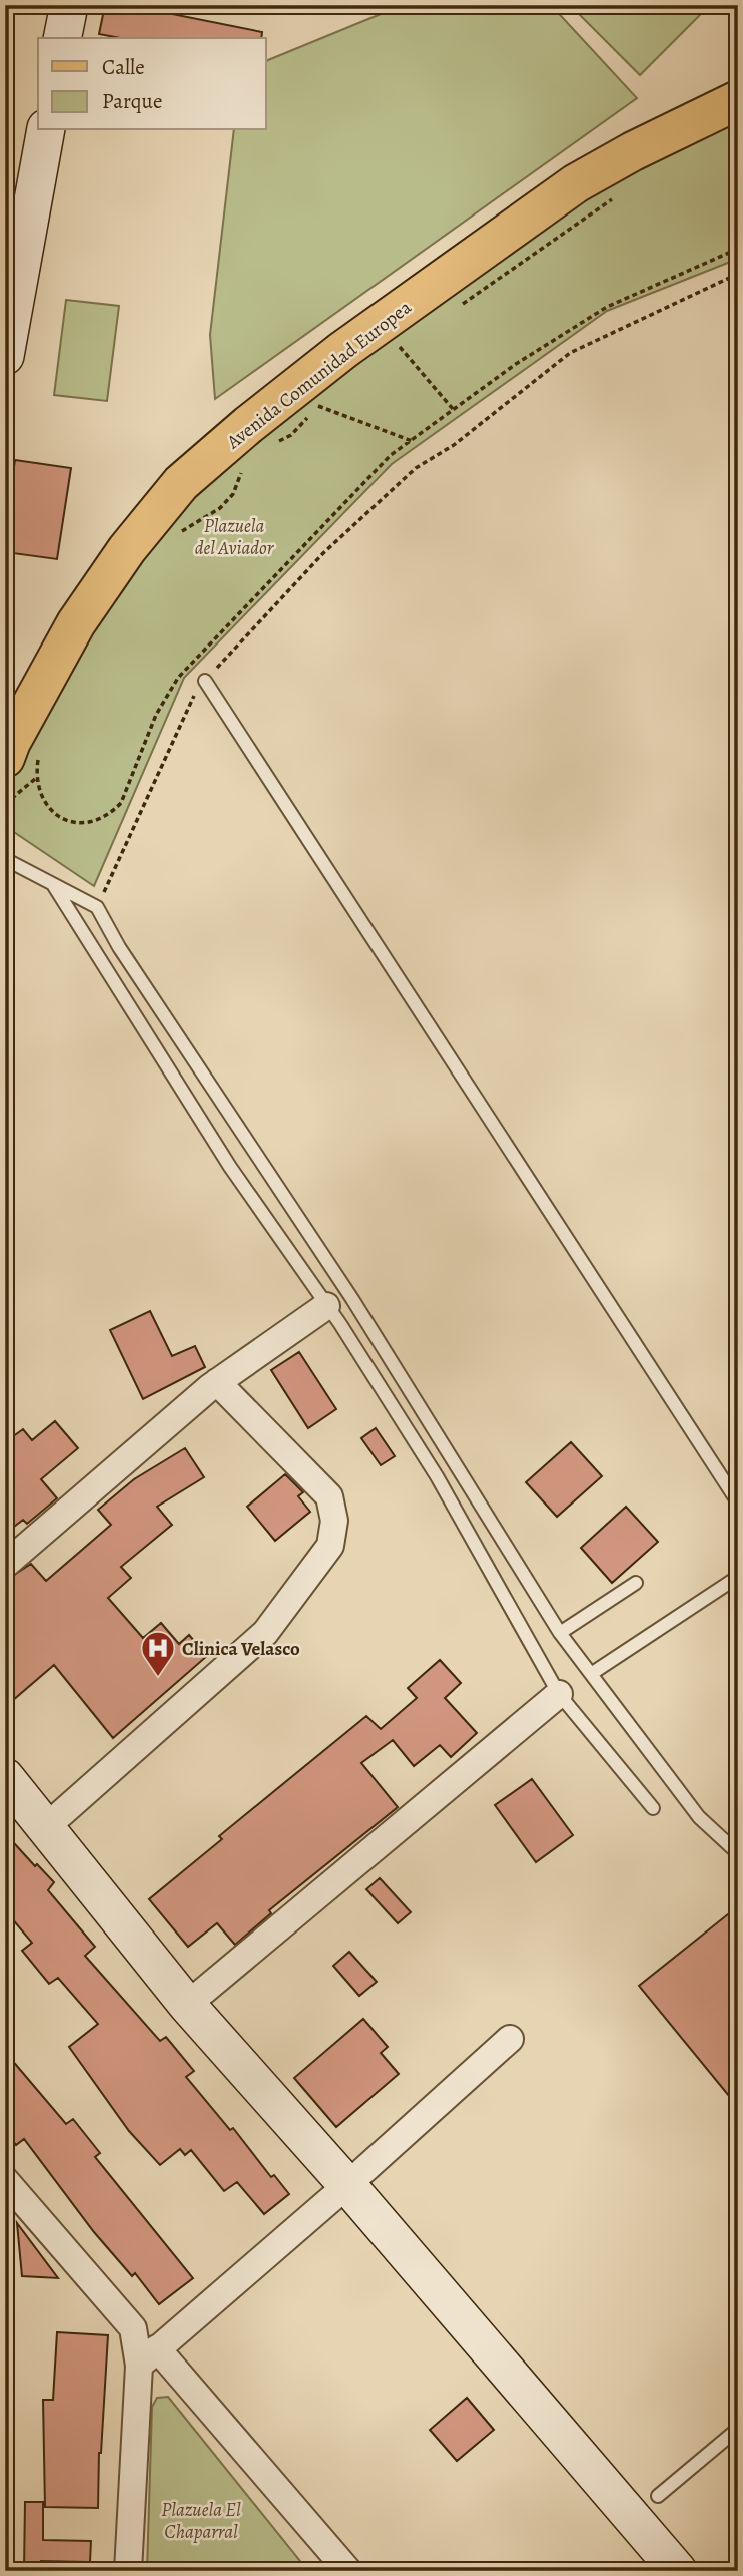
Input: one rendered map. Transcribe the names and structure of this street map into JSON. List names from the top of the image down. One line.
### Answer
{"streets":{"main road":["Avenida Comunidad Europea"]},"parks":["Plazuela del Aviador","Plazuela El Chaparral"],"places":{"hospital":["Clinica Velasco"]},"legend":["Calle","Parque"]}
